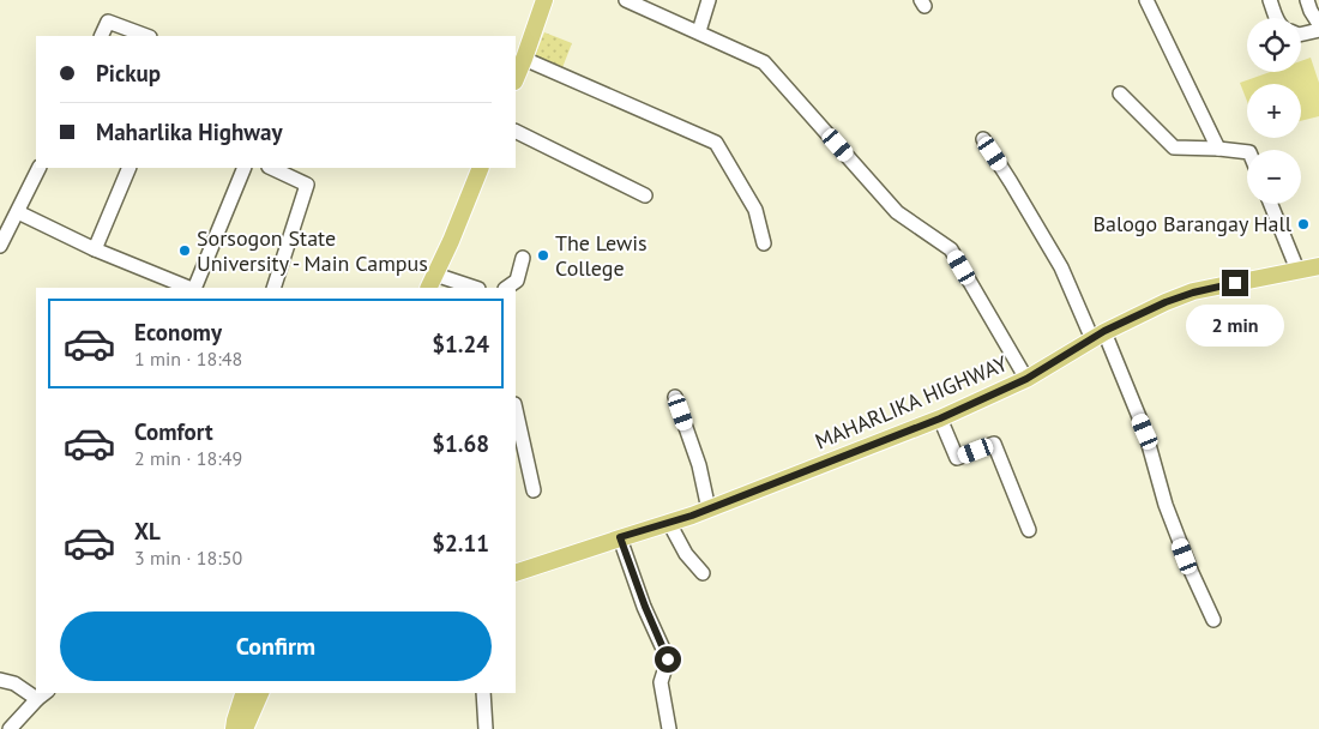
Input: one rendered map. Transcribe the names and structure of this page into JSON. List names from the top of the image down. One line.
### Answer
{"streets":{"main road":["MAHARLIKA HIGHWAY"]},"places":["Balogo Barangay Hall","Sorsogon State University - Main Campus","The Lewis College"],"page":{"map_buttons":["+","−"],"banner":["Pickup","Maharlika Highway"],"list":[{"name":"Economy","note":"1 min · 18:48","value":"$1.24"},{"name":"Comfort","note":"2 min · 18:49","value":"$1.68"},{"name":"XL","note":"3 min · 18:50","value":"$2.11"}],"bubble":"2 min","buttons":"Confirm"}}
